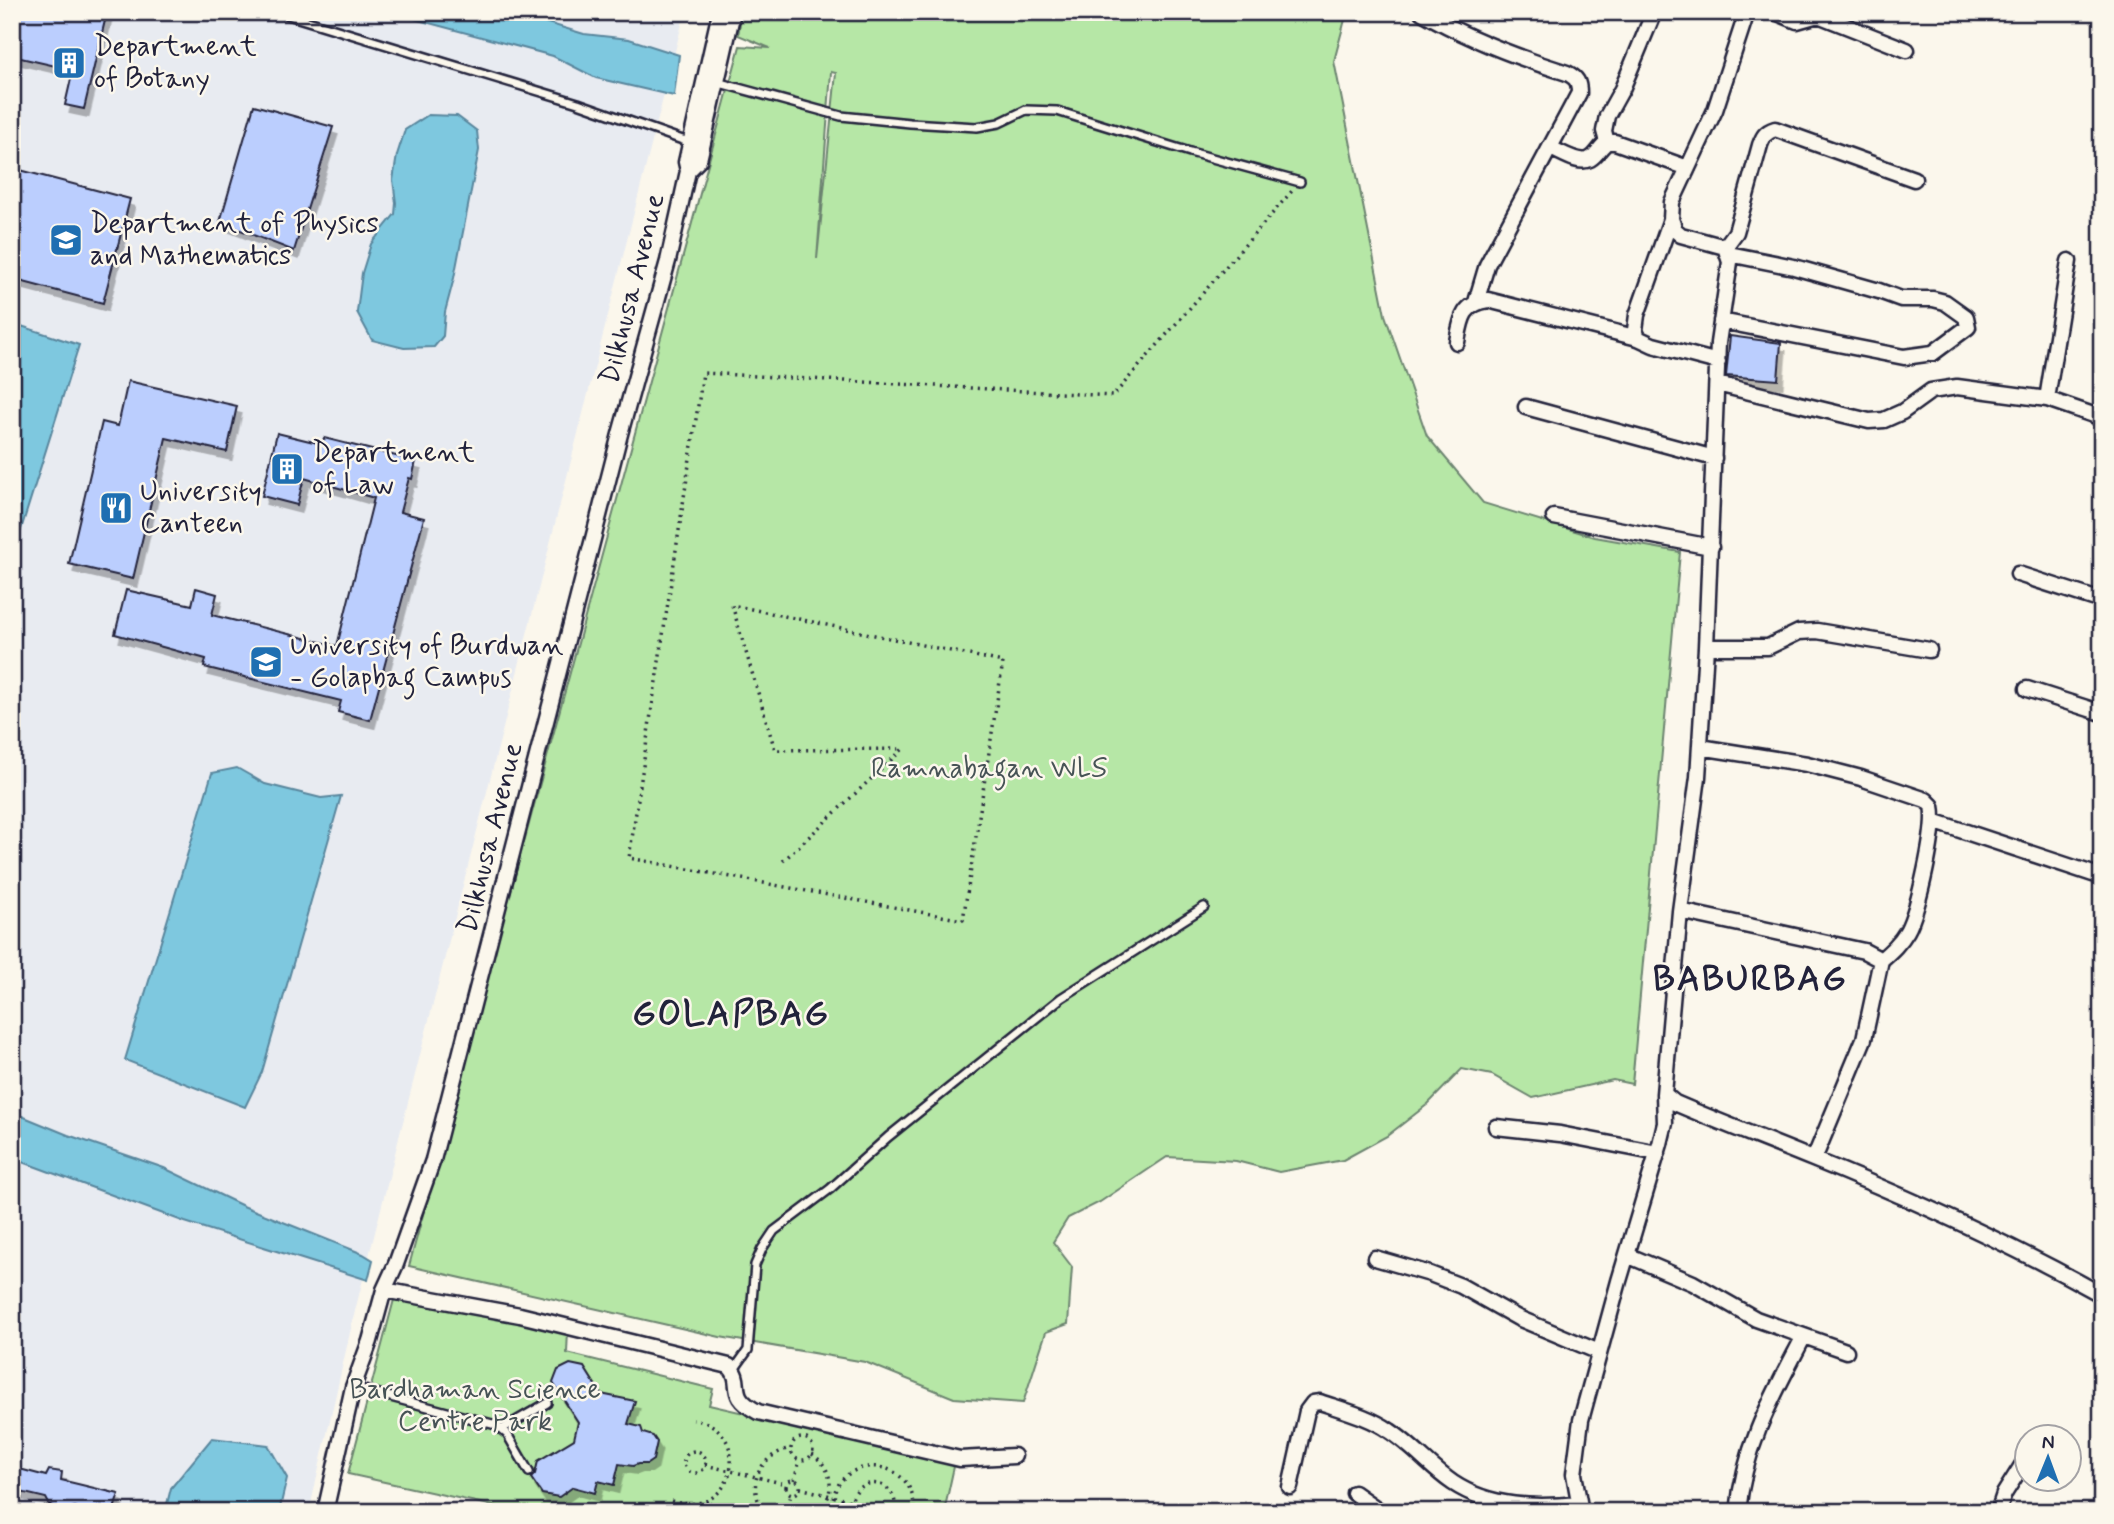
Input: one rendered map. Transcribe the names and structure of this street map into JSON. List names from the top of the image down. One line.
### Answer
{"streets":{"street":["Dilkhusa Avenue"]},"districts":["BABURBAG","GOLAPBAG"],"parks":["Ramnabagan WLS","Bardhaman Science Centre Park"],"places":{"building":["Department of Botany","Department of Law"],"school or university":["Department of Physics and Mathematics","University of Burdwan - Golapbag Campus"],"restaurant":["University Canteen"]},"north":"top"}
